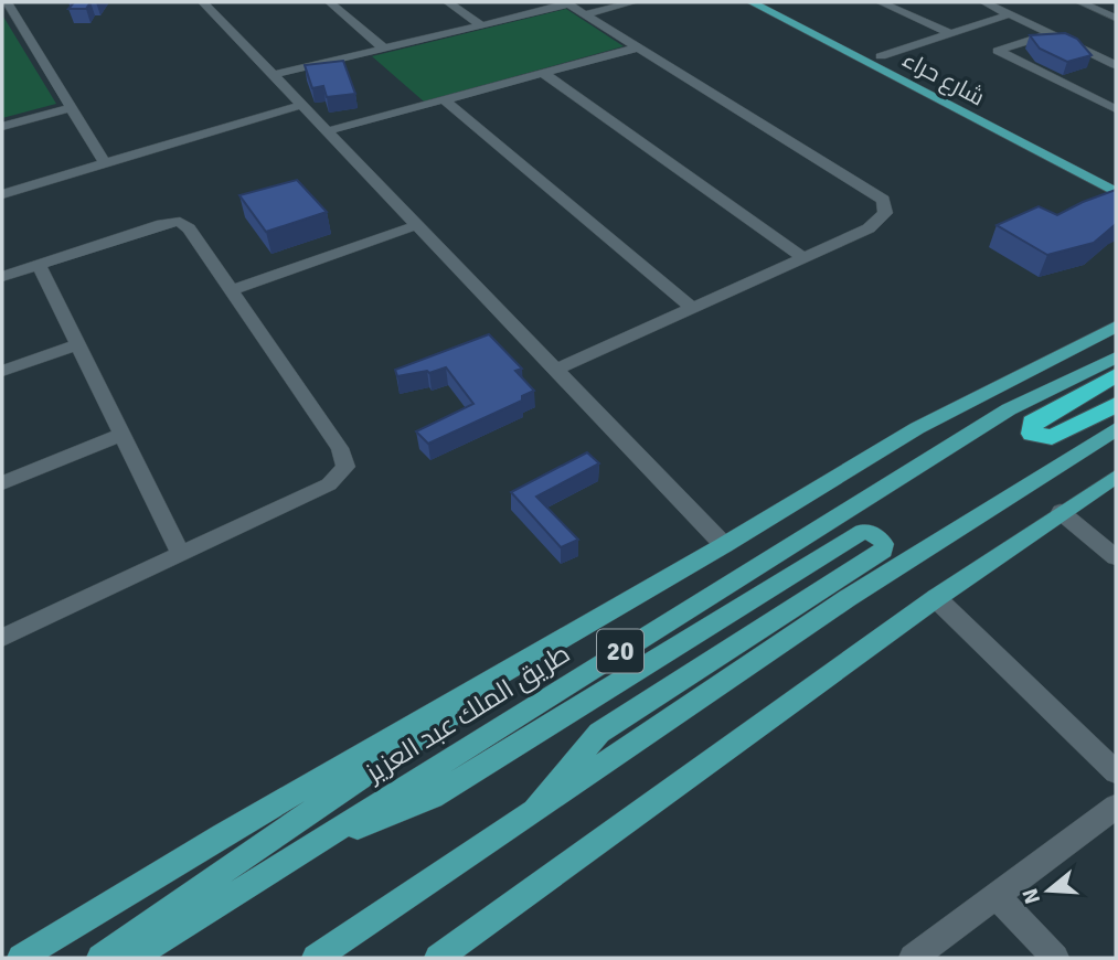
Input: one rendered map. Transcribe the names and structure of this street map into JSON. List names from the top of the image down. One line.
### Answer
{"streets":{"main road":["شارع حراء","20","طريق الملك عبد العزيز"]},"north":"left"}
